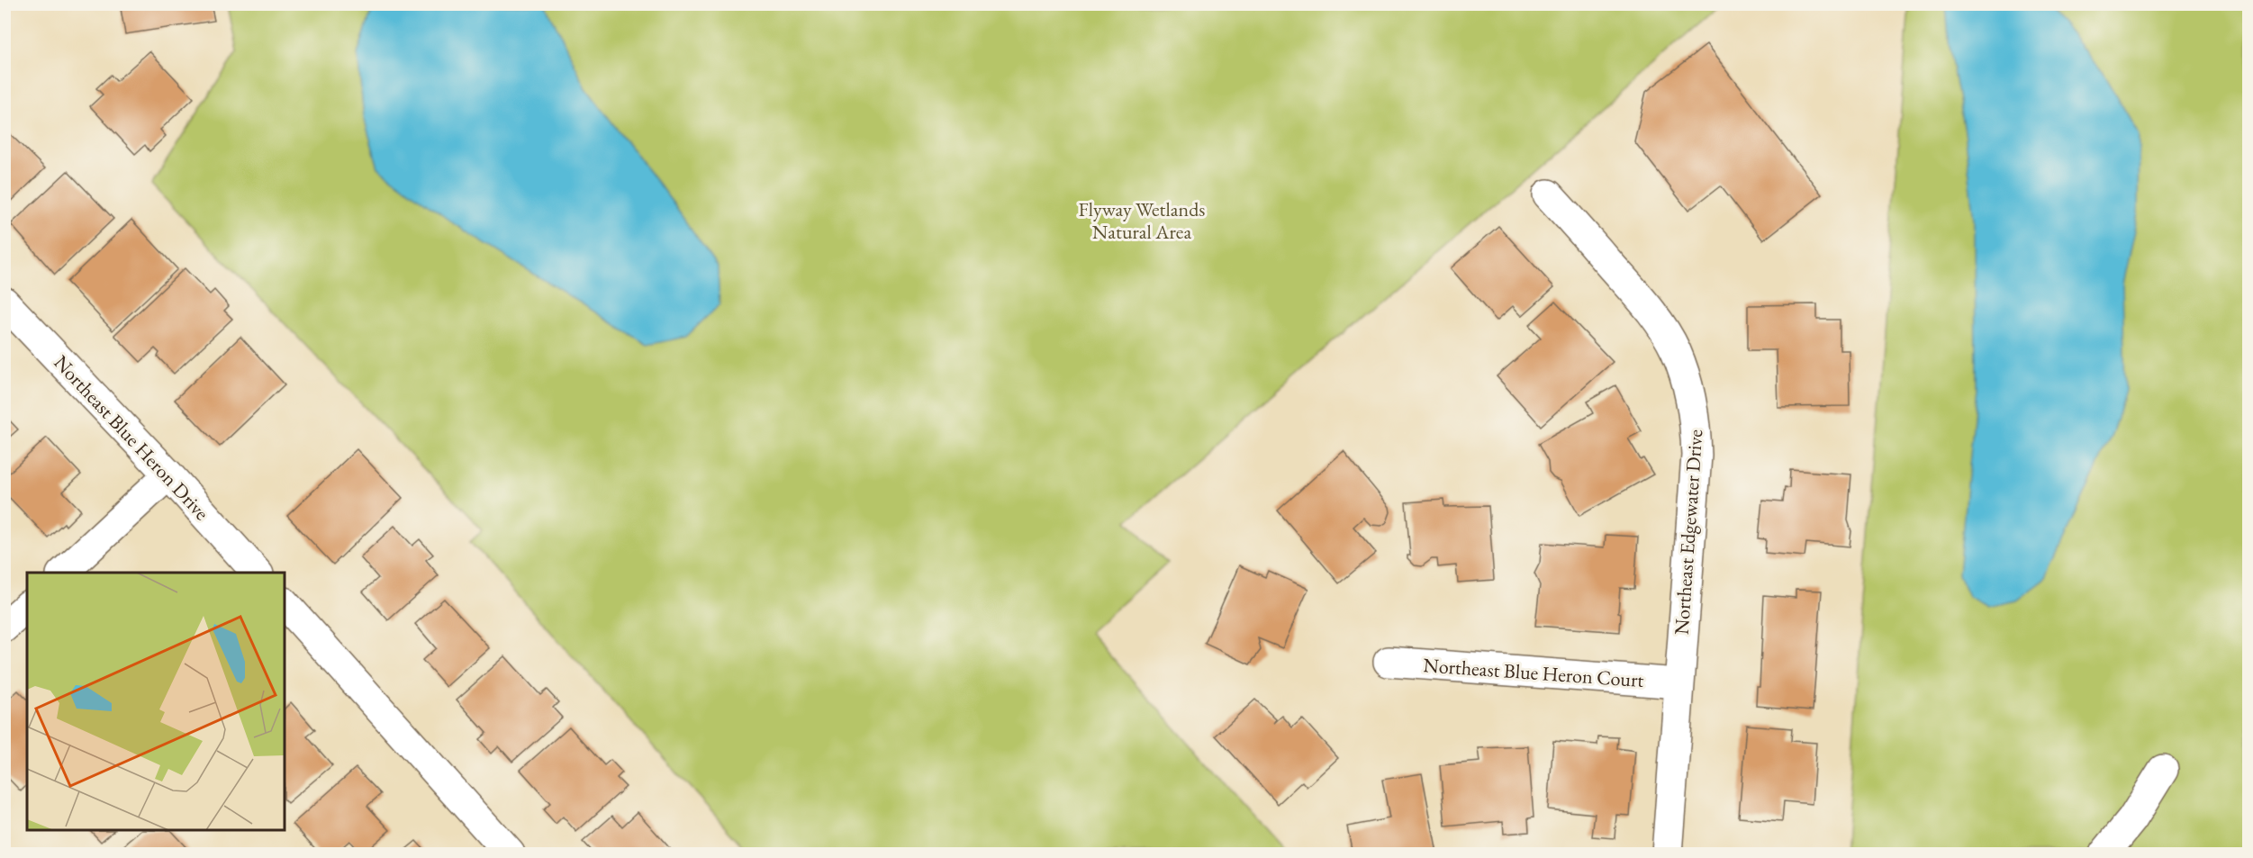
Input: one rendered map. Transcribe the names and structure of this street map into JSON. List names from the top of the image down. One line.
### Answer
{"streets":{"street":["Northeast Blue Heron Drive","Northeast Edgewater Drive","Northeast Blue Heron Court"]},"crossings":[["Northeast Edgewater Drive","Northeast Blue Heron Court"]],"parks":["Flyway Wetlands Natural Area"]}
